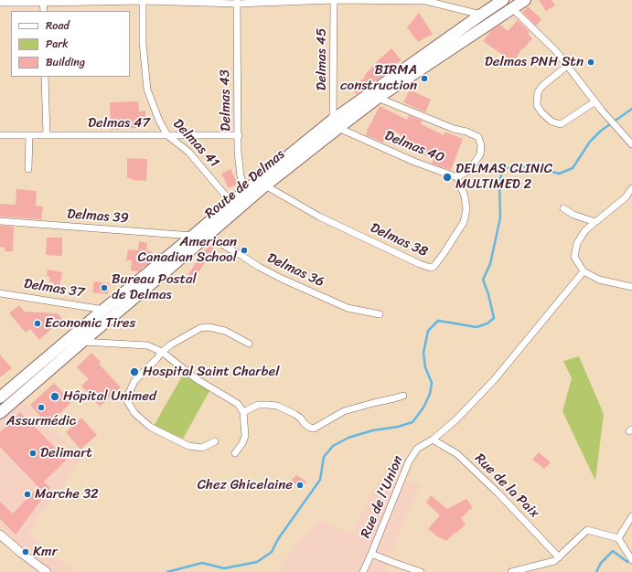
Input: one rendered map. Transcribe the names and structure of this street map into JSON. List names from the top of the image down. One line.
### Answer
{"streets":{"main road":["Route de Delmas"],"street":["Delmas 45","Delmas 43","Delmas 47","Delmas 41","Delmas 40","Delmas 39","Delmas 38","Delmas 36","Delmas 37","Rue de la Paix","Rue de l'Union"]},"crossings":[["Delmas 45","Delmas 40"],["Delmas 45","Route de Delmas"],["Delmas 43","Delmas 47"],["Delmas 43","Route de Delmas"],["Delmas 47","Delmas 41"],["Delmas 41","Route de Delmas"],["Delmas 40","Route de Delmas"],["Delmas 40","Delmas 38"],["Route de Delmas","Delmas 39"],["Route de Delmas","Delmas 38"],["Route de Delmas","Delmas 36"],["Route de Delmas","Delmas 37"],["Delmas 39","Delmas 36"],["Rue de la Paix","Rue de l'Union"]],"places":["Delmas PNH Stn","BIRMA construction","DELMAS CLINIC MULTIMED 2","American Canadian School","Bureau Postal de Delmas","Economic Tires","Hospital Saint Charbel","Hôpital Unimed","Assurmédic","Delimart","Chez Ghicelaine","Marche 32","Kmr"],"legend":["Road","Park","Building"]}
